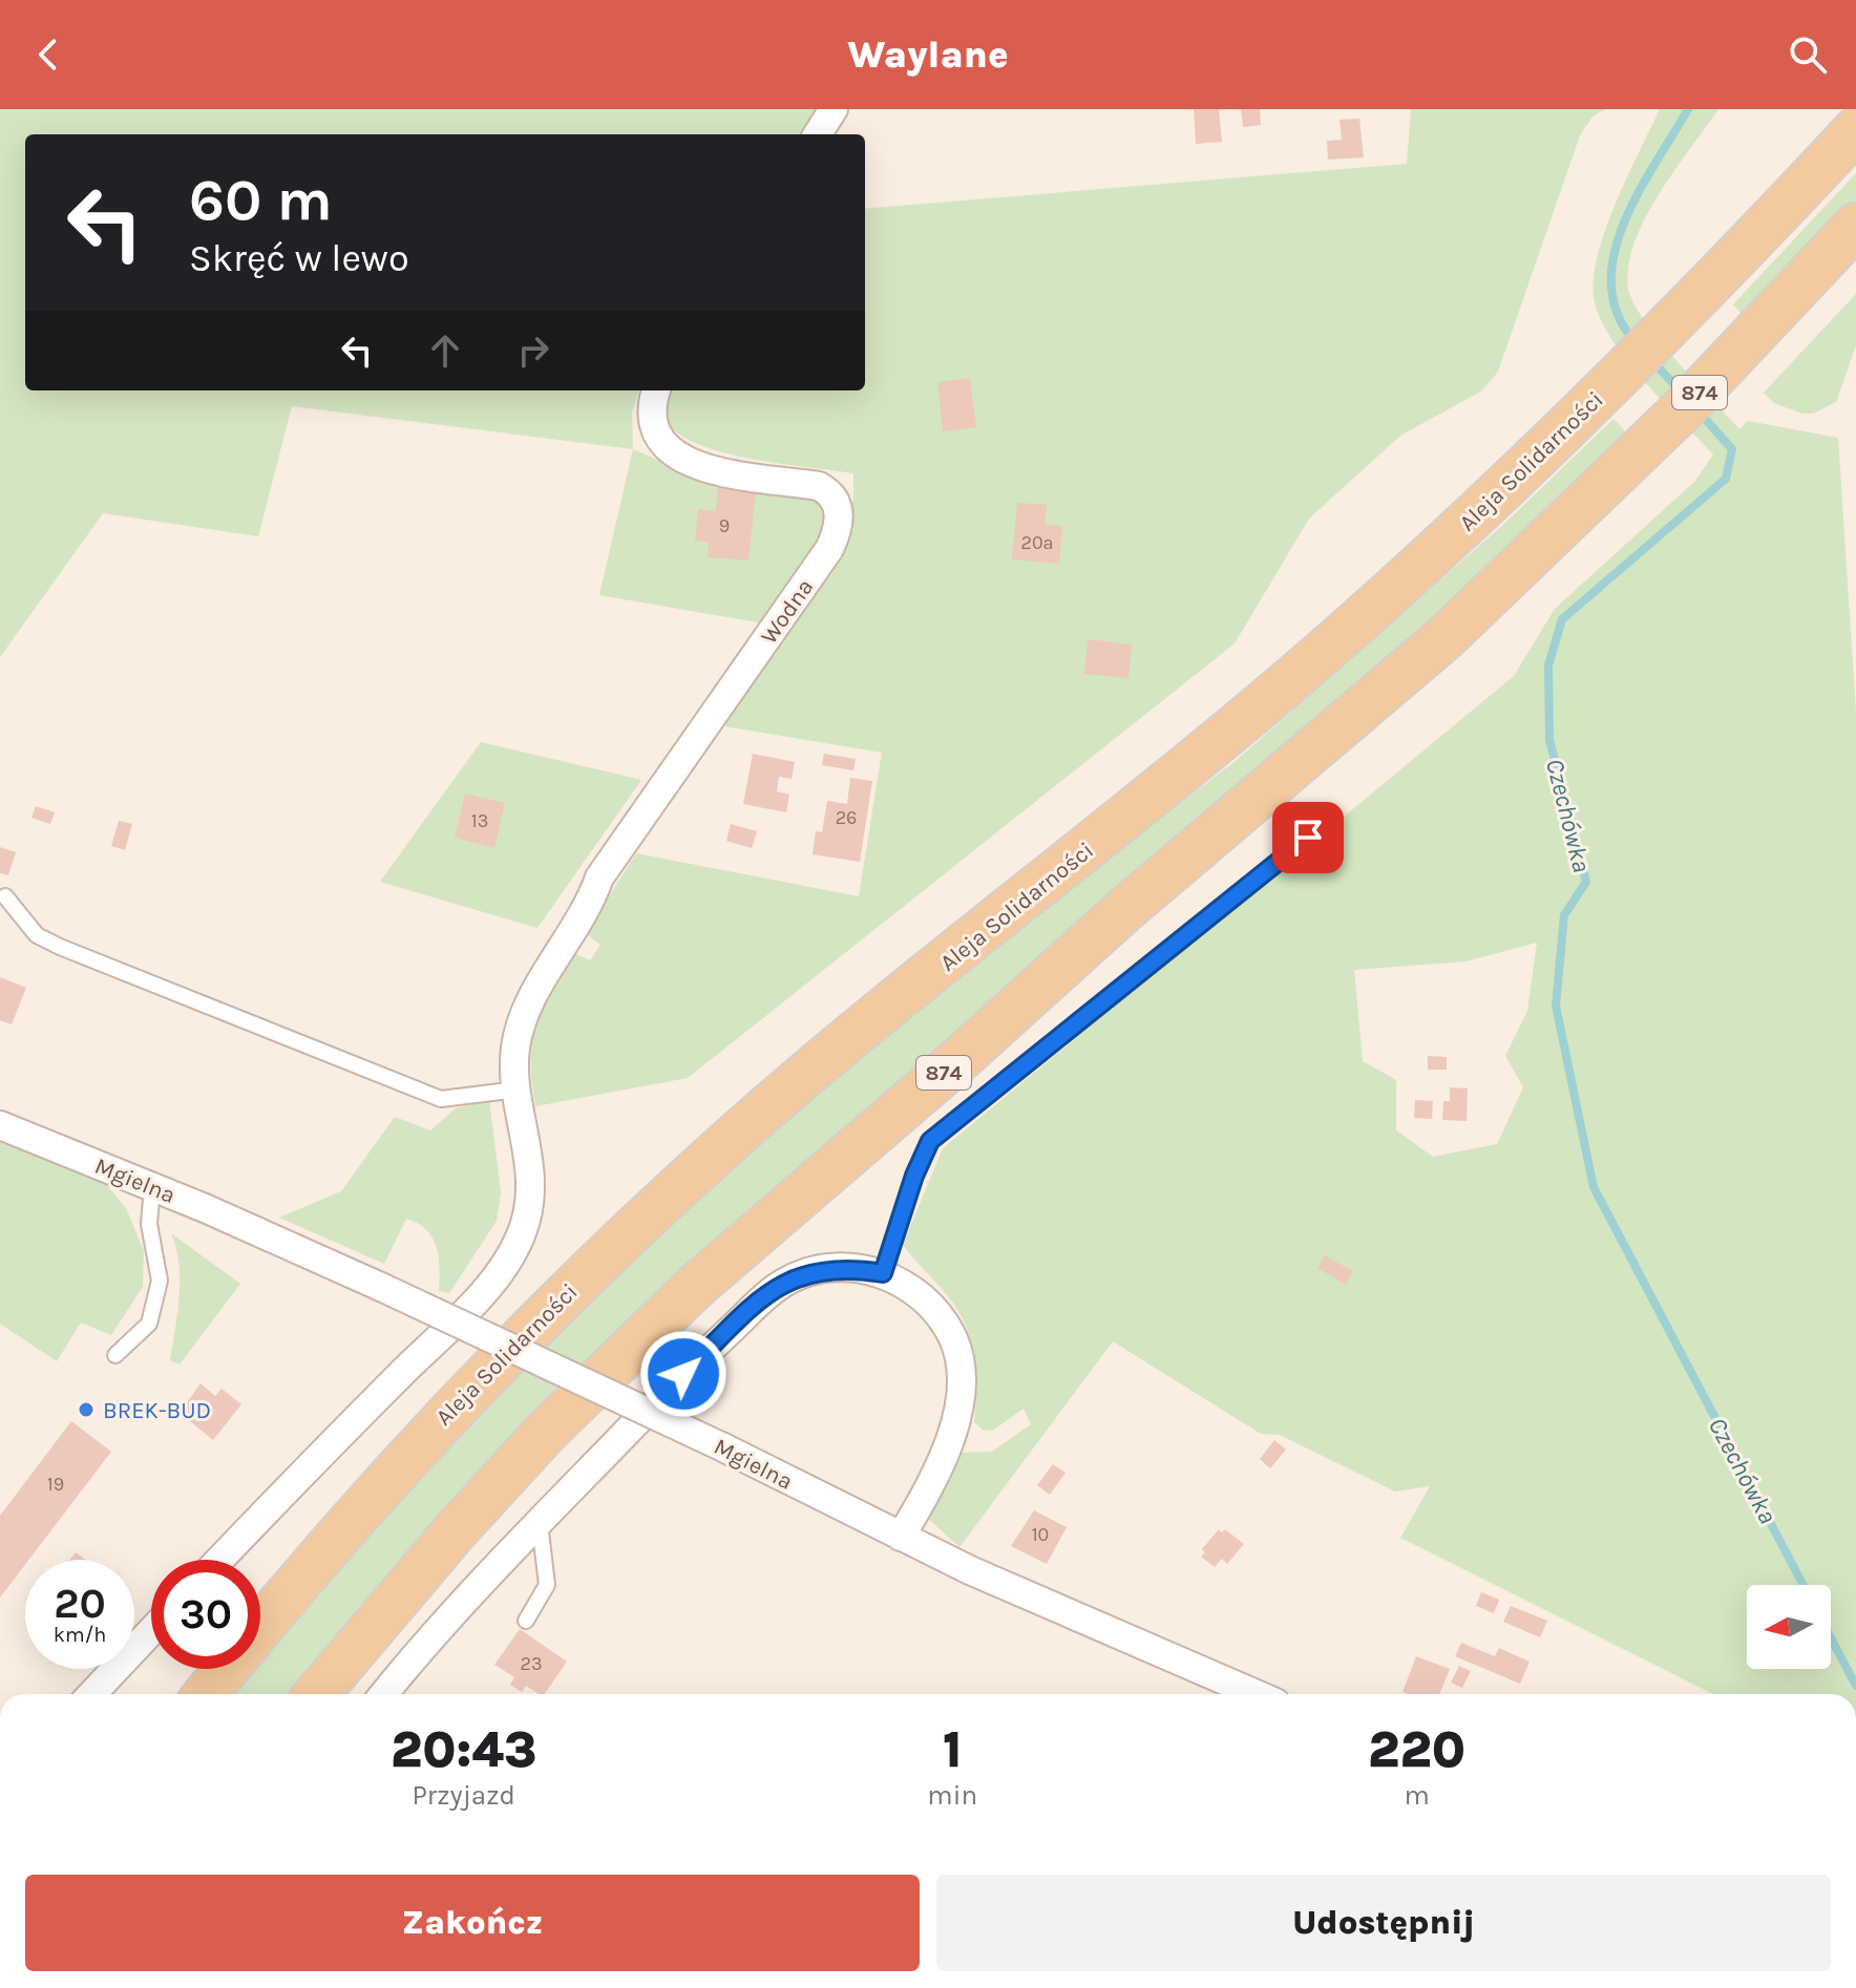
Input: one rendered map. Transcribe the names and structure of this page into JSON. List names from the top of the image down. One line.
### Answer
{"streets":{"main road":["874","Aleja Solidarności"],"street":["Wodna","Mgielna"]},"water":["Czechówka"],"places":["BREK-BUD"],"house_numbers":["9","20a","26","13","19","10","23"],"north":"left","page":{"header":"Waylane","turn":["60 m","Skręć w lewo"],"speed":"20 km/h","limit":"30","eta":["20:43","Przyjazd","1","min","220","m"],"buttons":["Zakończ","Udostępnij"]}}
